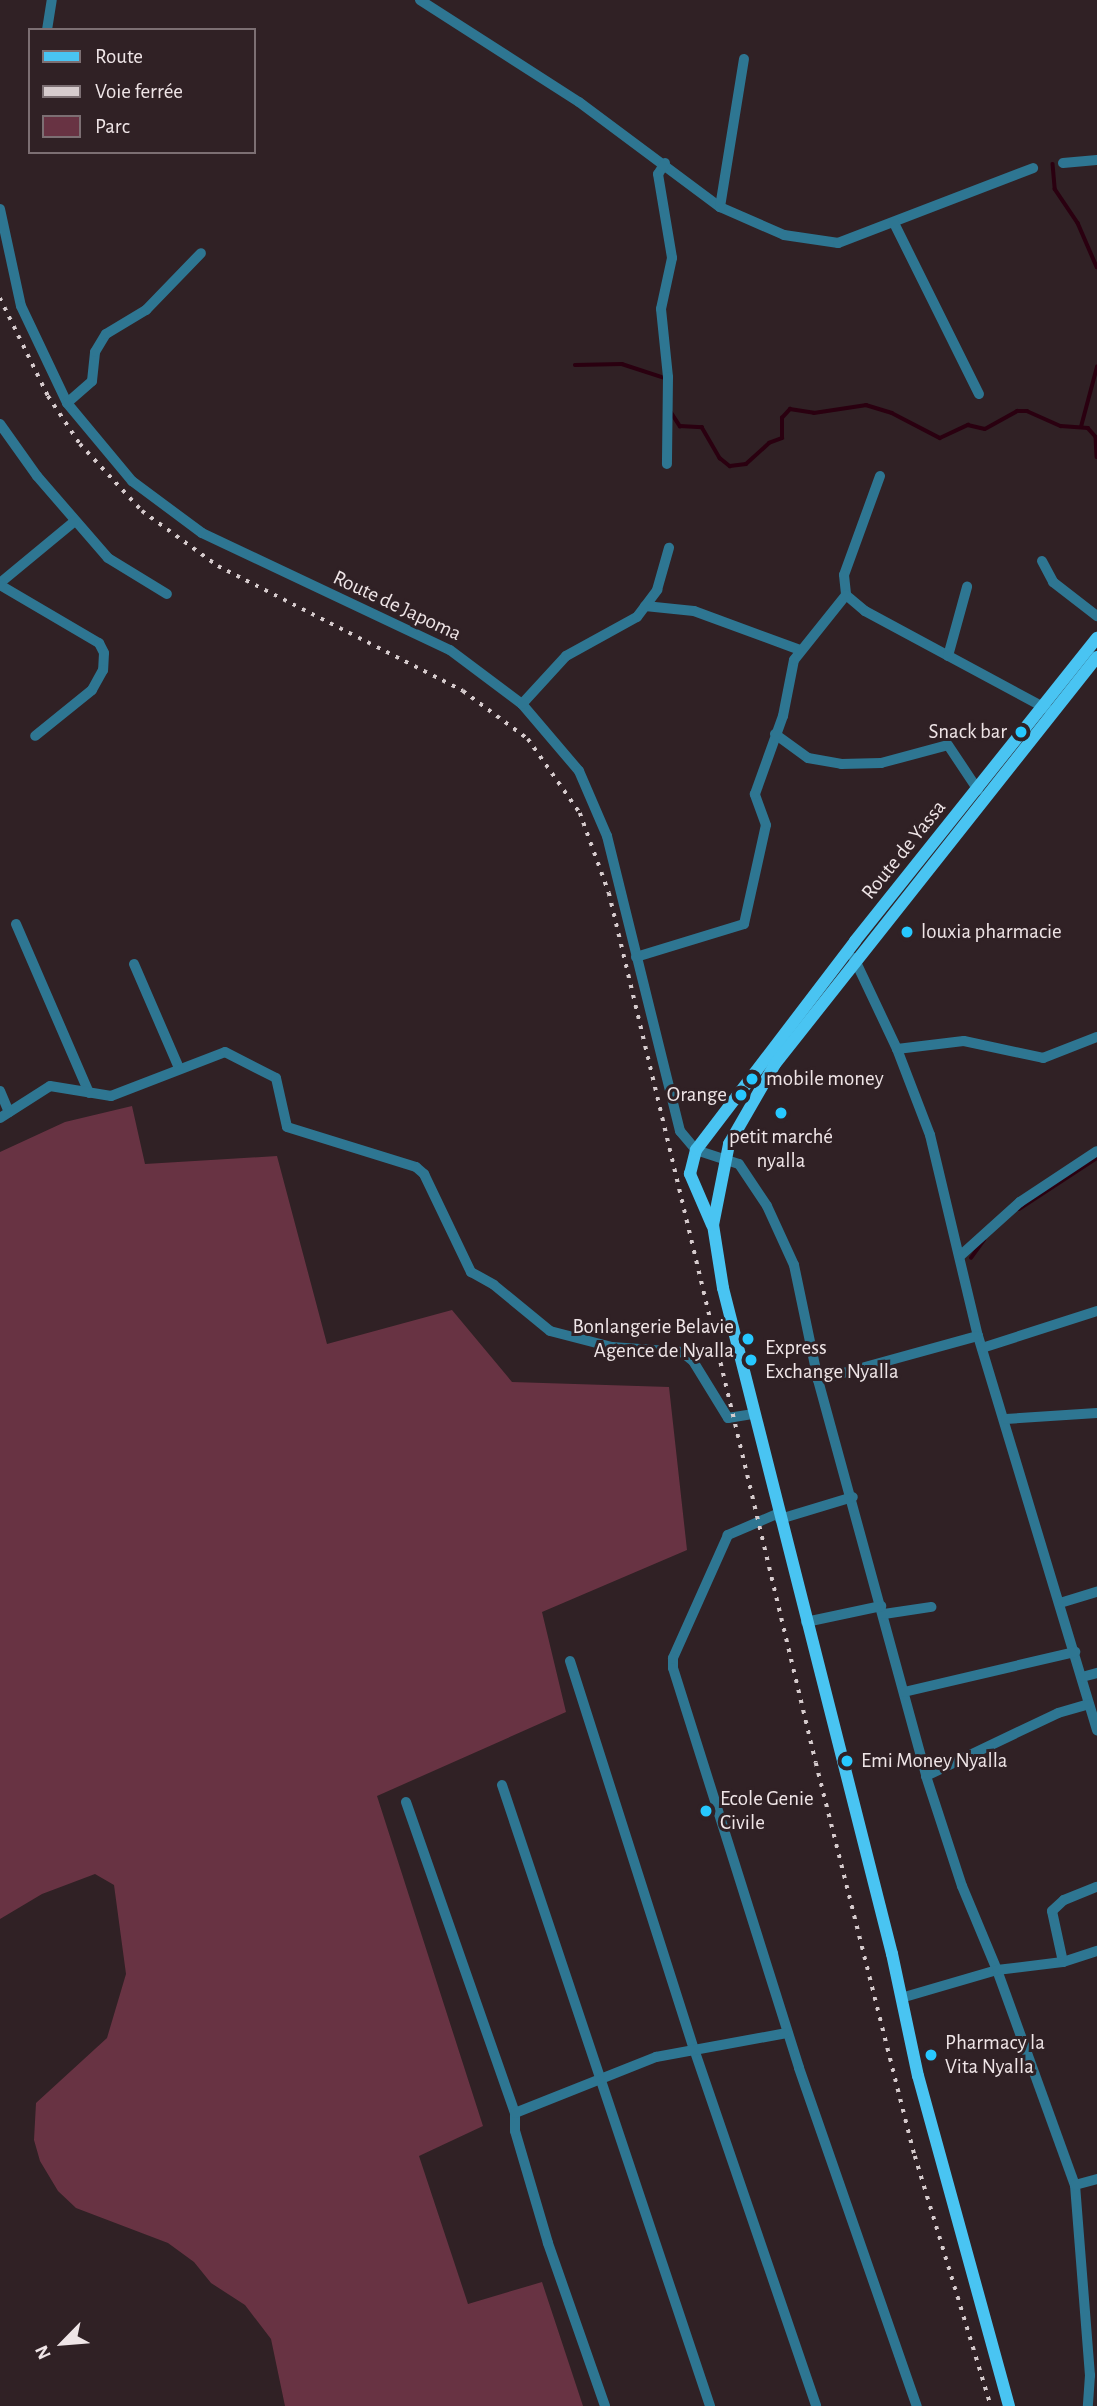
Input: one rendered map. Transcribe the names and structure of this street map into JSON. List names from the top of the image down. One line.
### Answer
{"streets":{"main road":["Route de Yassa"],"street":["Route de Japoma"]},"crossings":[["Route de Japoma","Route de Yassa"]],"places":["Snack bar","louxia pharmacie","mobile money","Orange","petit marché nyalla","Bonlangerie Belavie Agence de Nyalla","Express Exchange Nyalla","Emi Money Nyalla","Ecole Genie Civile","Pharmacy la Vita Nyalla"],"legend":["Route","Voie ferrée","Parc"],"north":"bottom left"}
